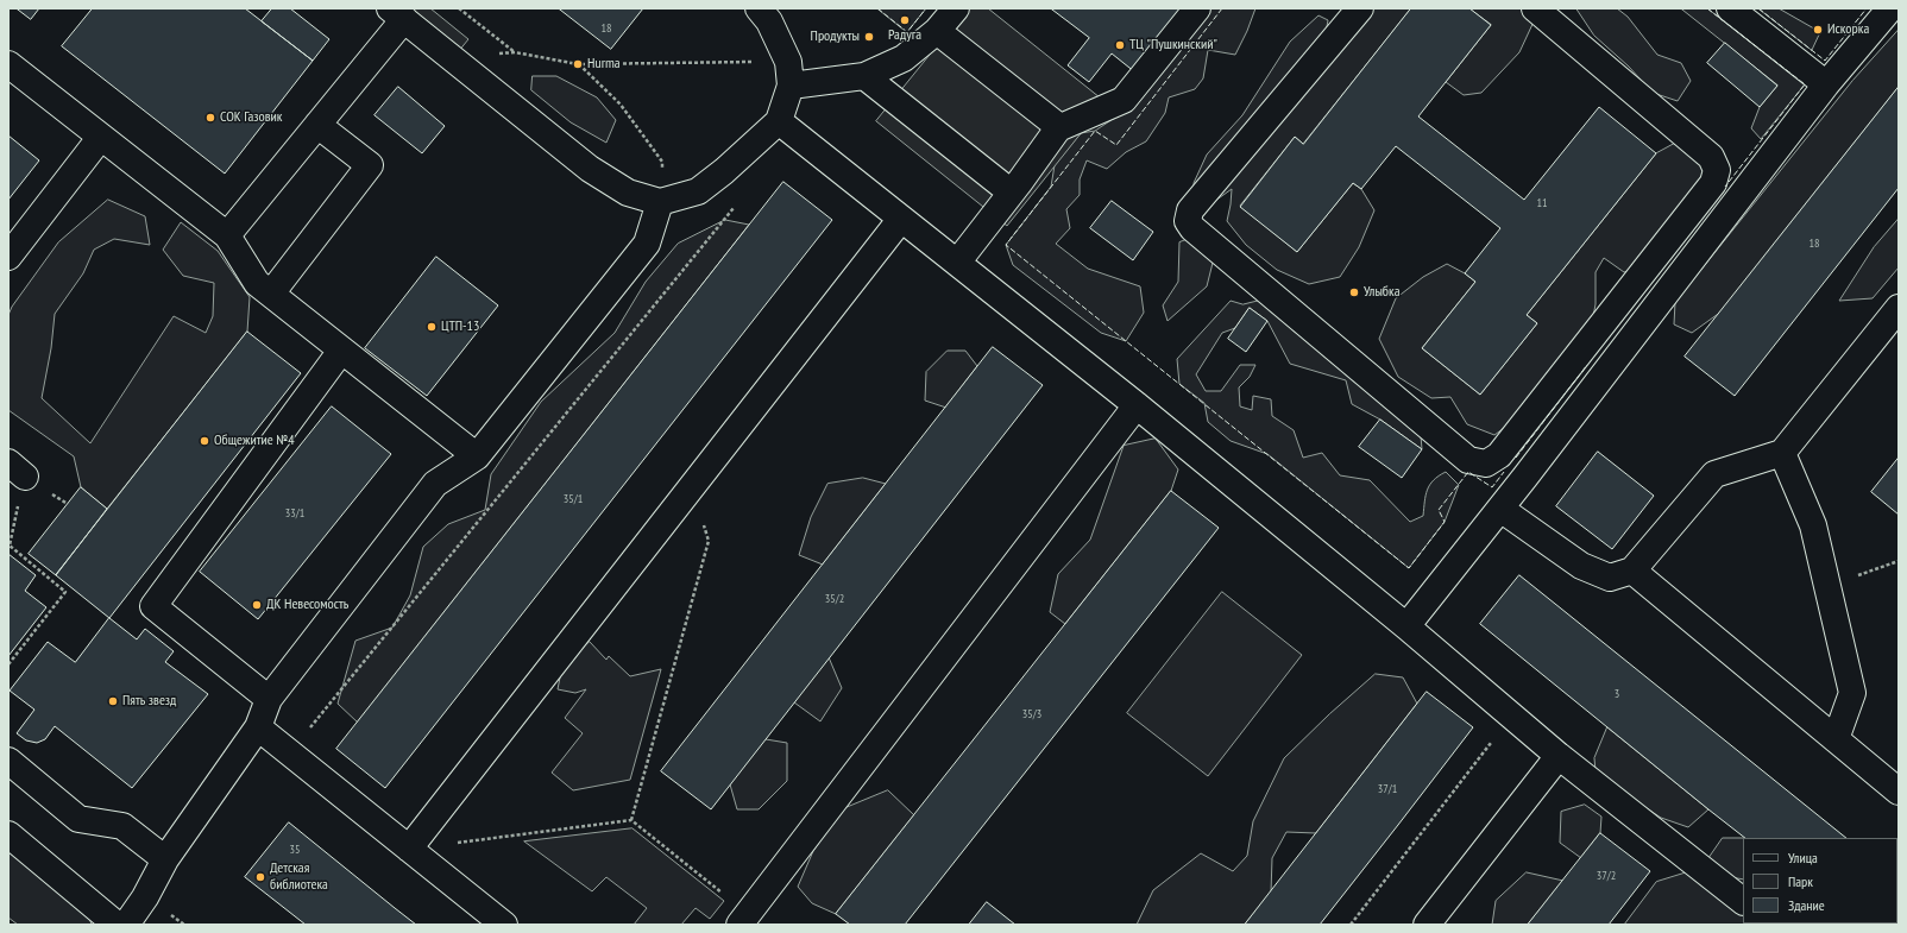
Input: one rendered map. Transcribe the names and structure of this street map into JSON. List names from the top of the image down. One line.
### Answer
{"places":["Радуга","Искорка","Продукты","ТЦ \"Пушкинский\"","Hurma","СОК Газовик","Улыбка","ЦТП-13","Общежитие №4","ДК Невесомость","Пять звезд","Детская библиотека"],"house_numbers":["18","11","18","35/1","33/1","35/2","3","35/3","37/1","35","37/2"],"legend":["Улица","Парк","Здание"]}
